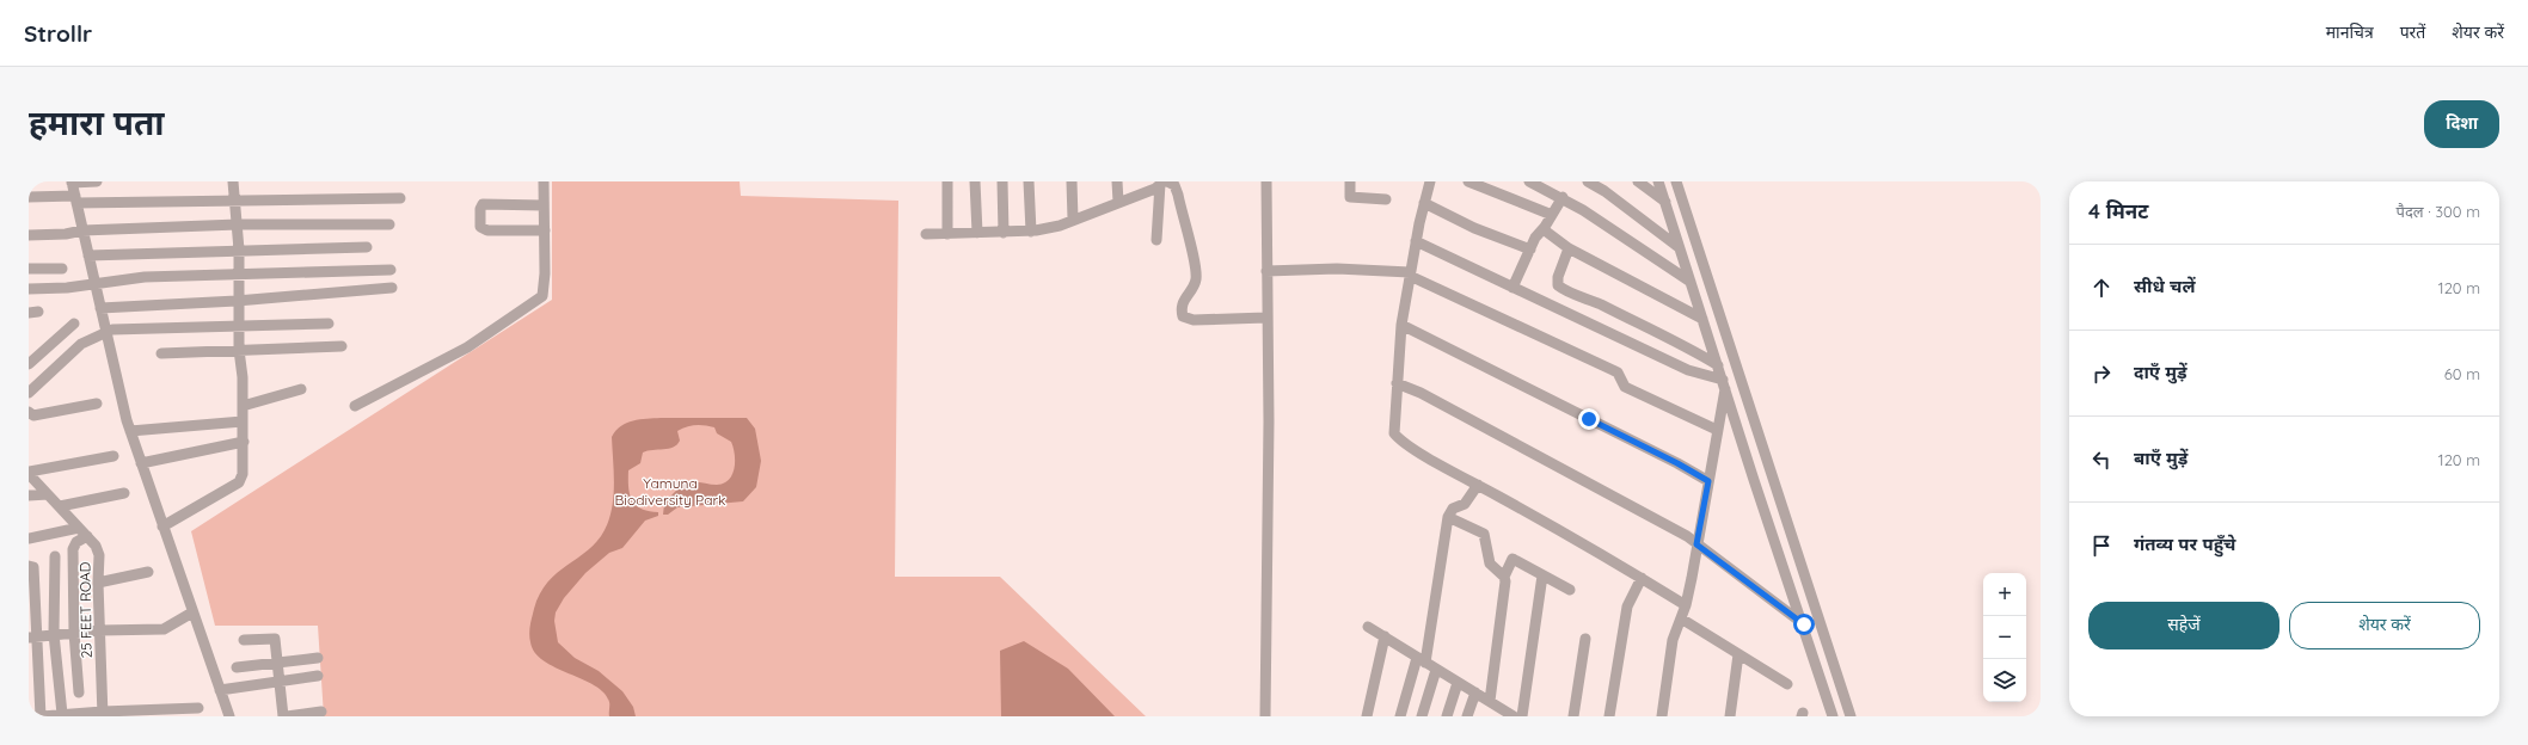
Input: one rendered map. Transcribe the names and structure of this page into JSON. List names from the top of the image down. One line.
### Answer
{"streets":{"street":["25 FEET ROAD"]},"parks":["Yamuna Biodiversity Park"],"page":{"header":"Strollr","nav":["मानचित्र","परतें","शेयर करें"],"buttons":["दिशा",["सहेजें","शेयर करें"]],"title":"हमारा पता","heading":["4 मिनट","पैदल · 300 m"],"list":[["सीधे चलें","120 m"],["दाएँ मुड़ें","60 m"],["बाएँ मुड़ें","120 m"],"गंतव्य पर पहुँचे"],"map_buttons":["+","−"]}}
